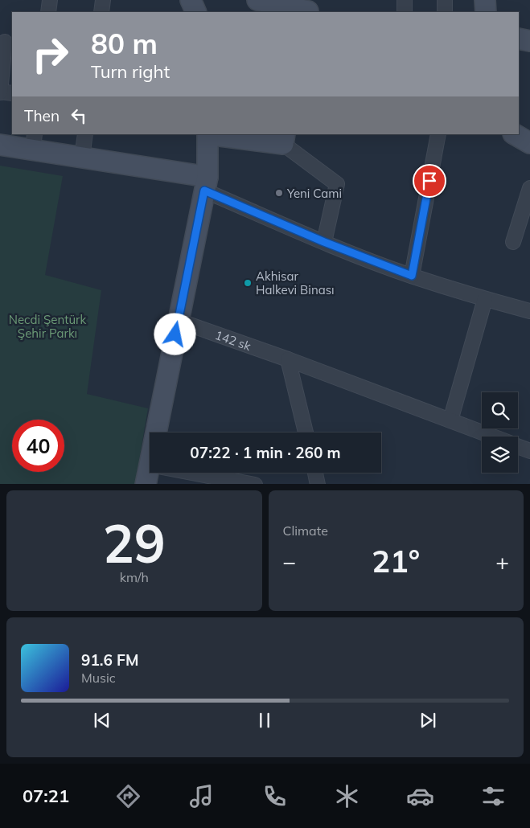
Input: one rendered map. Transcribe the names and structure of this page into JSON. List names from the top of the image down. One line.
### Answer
{"streets":{"street":["142 sk"]},"parks":["Necdi Şentürk Şehir Parkı"],"places":["Yeni Cami","Akhisar Halkevi Binası"],"page":{"turn":["80 m","Turn right"],"then":"Then","limit":"40","trip":"07:22 · 1 min · 260 m","tile":[["29","km/h"],"Climate"],"heat":["−","21°","+"],"song":["91.6 FM","Music"],"tabs":"07:21"}}
